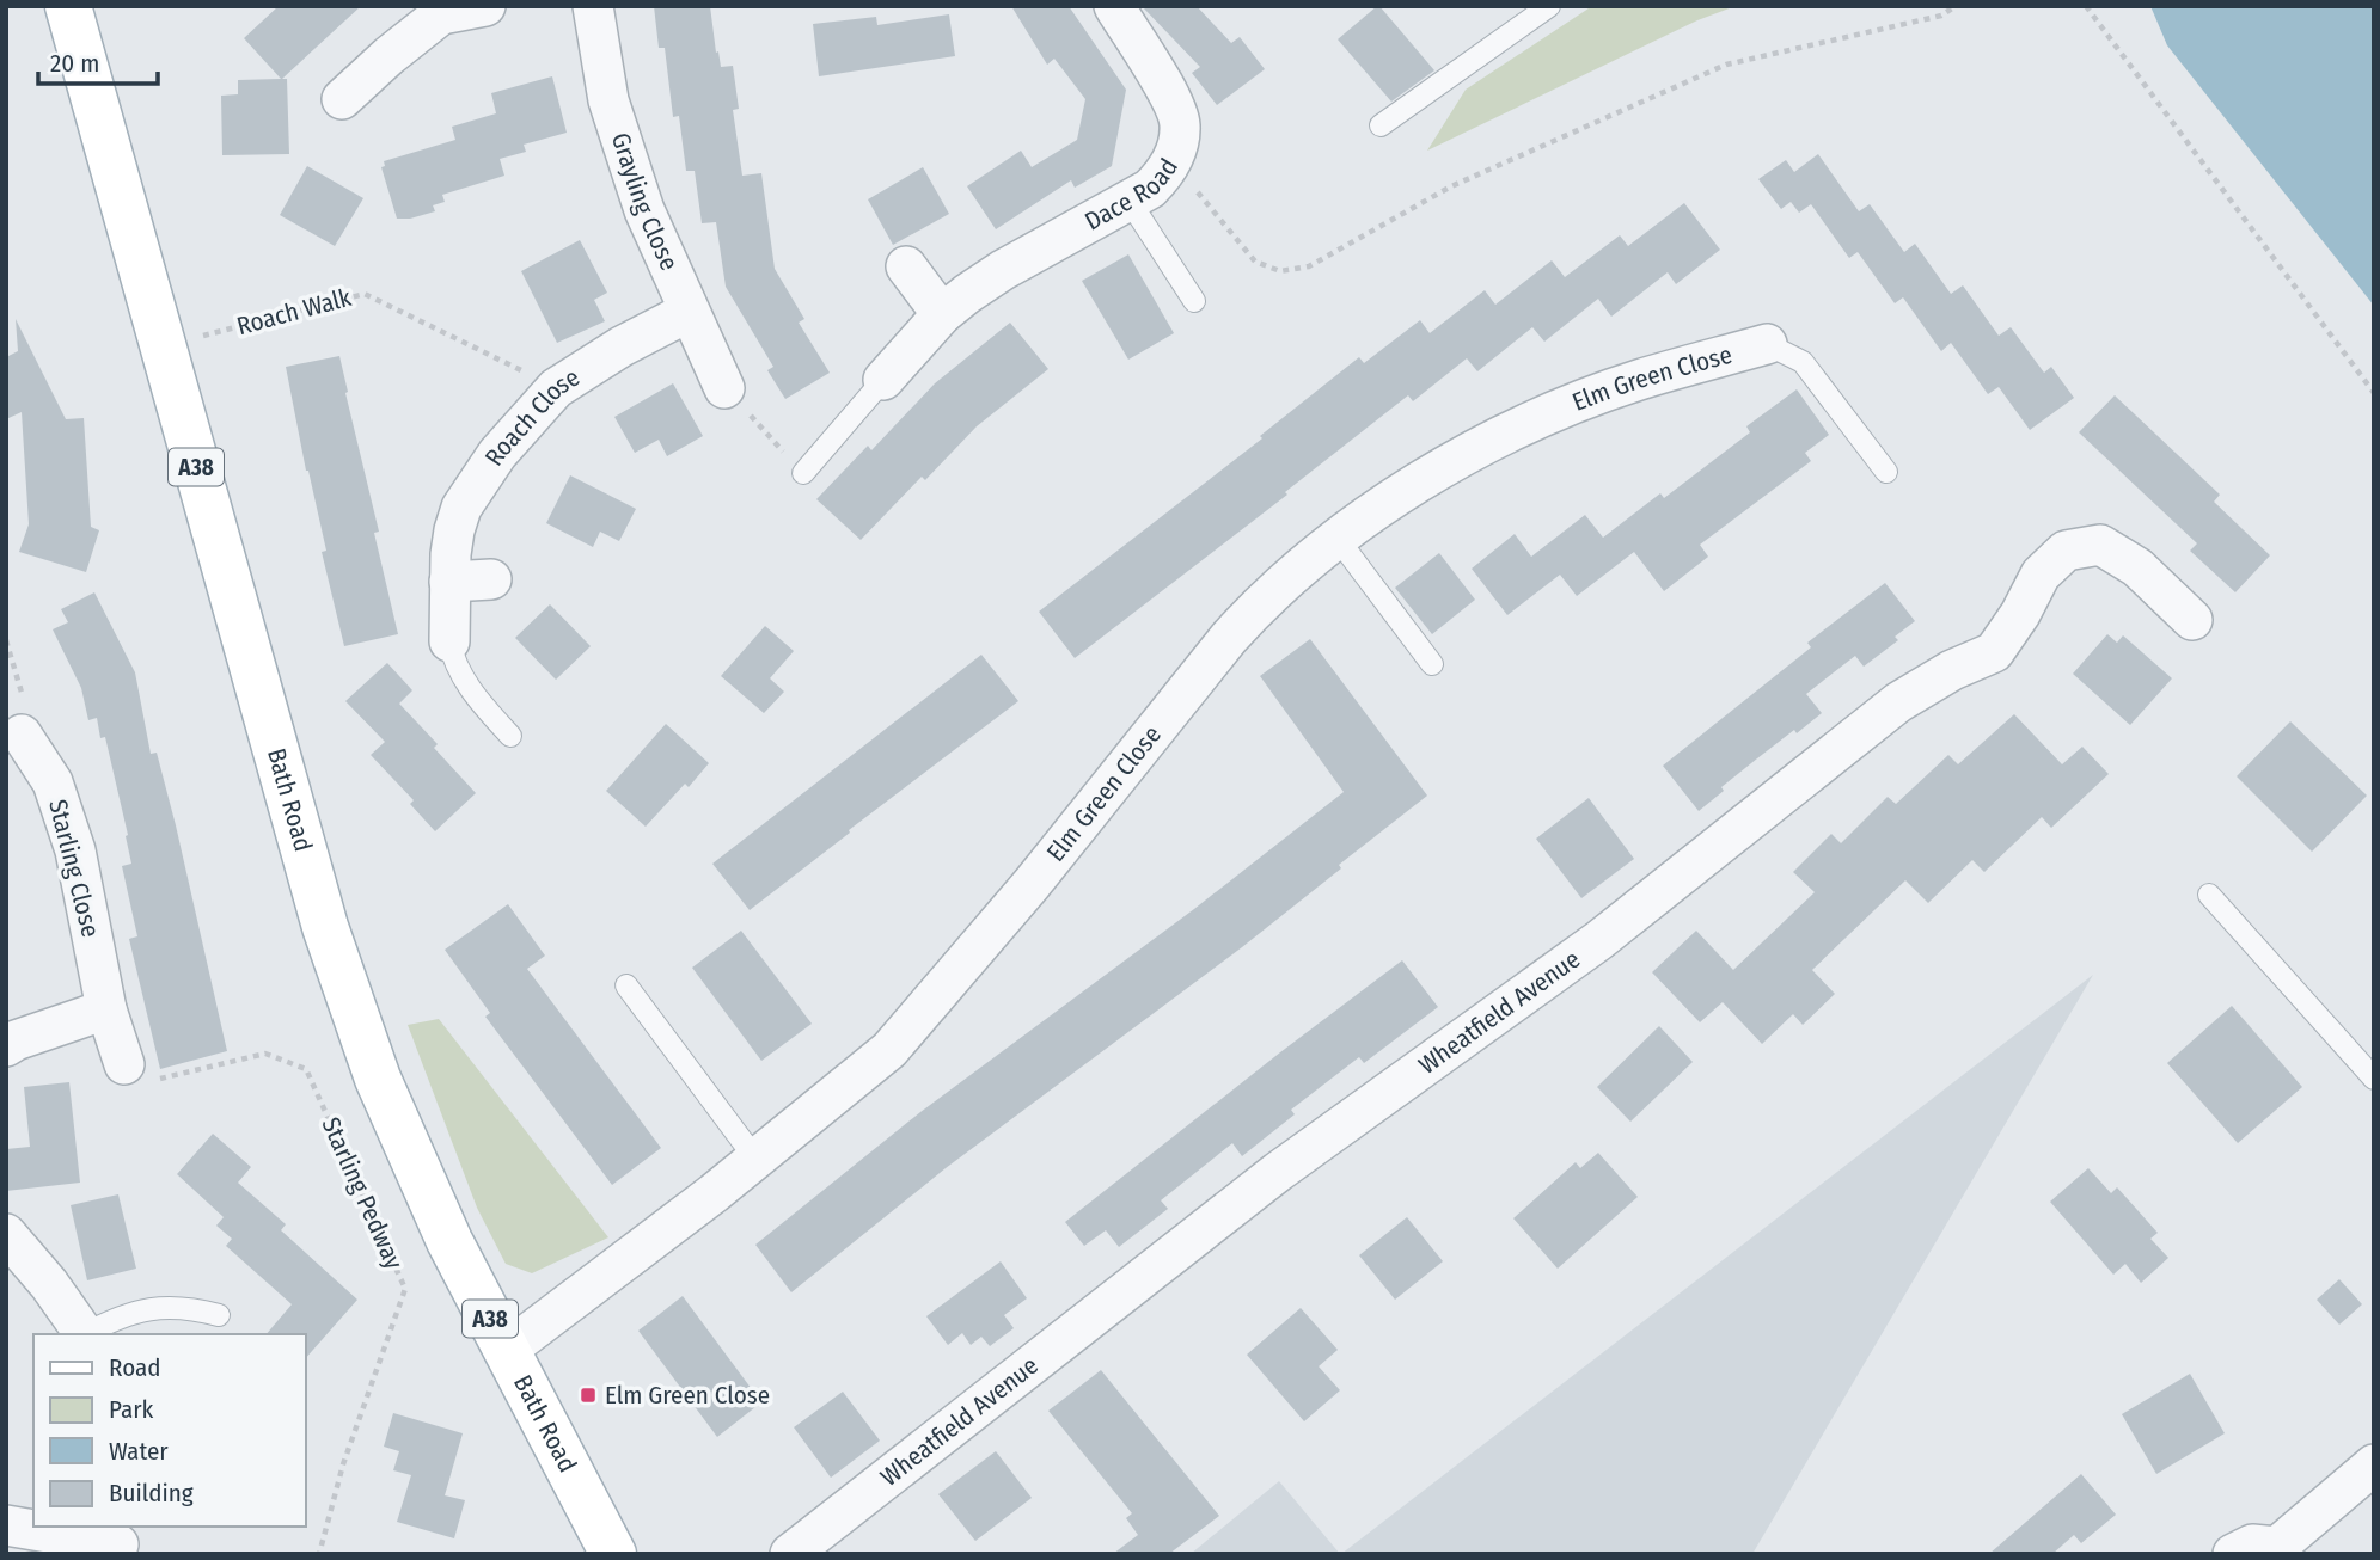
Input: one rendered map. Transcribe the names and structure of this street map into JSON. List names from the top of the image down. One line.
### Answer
{"streets":{"main road":["A38","Bath Road"],"street":["Dace Road","Grayling Close","Elm Green Close","Roach Close","Starling Close","Wheatfield Avenue"],"path":["Roach Walk","Starling Pedway"]},"crossings":[["Grayling Close","Roach Close"],["Roach Walk","Roach Close"],["Roach Walk","Bath Road"],["Elm Green Close","Bath Road"],["Starling Close","Starling Pedway"]],"places":{"transit":["Elm Green Close"]},"legend":["Road","Park","Water","Building"],"scale_bar":"20 m"}
